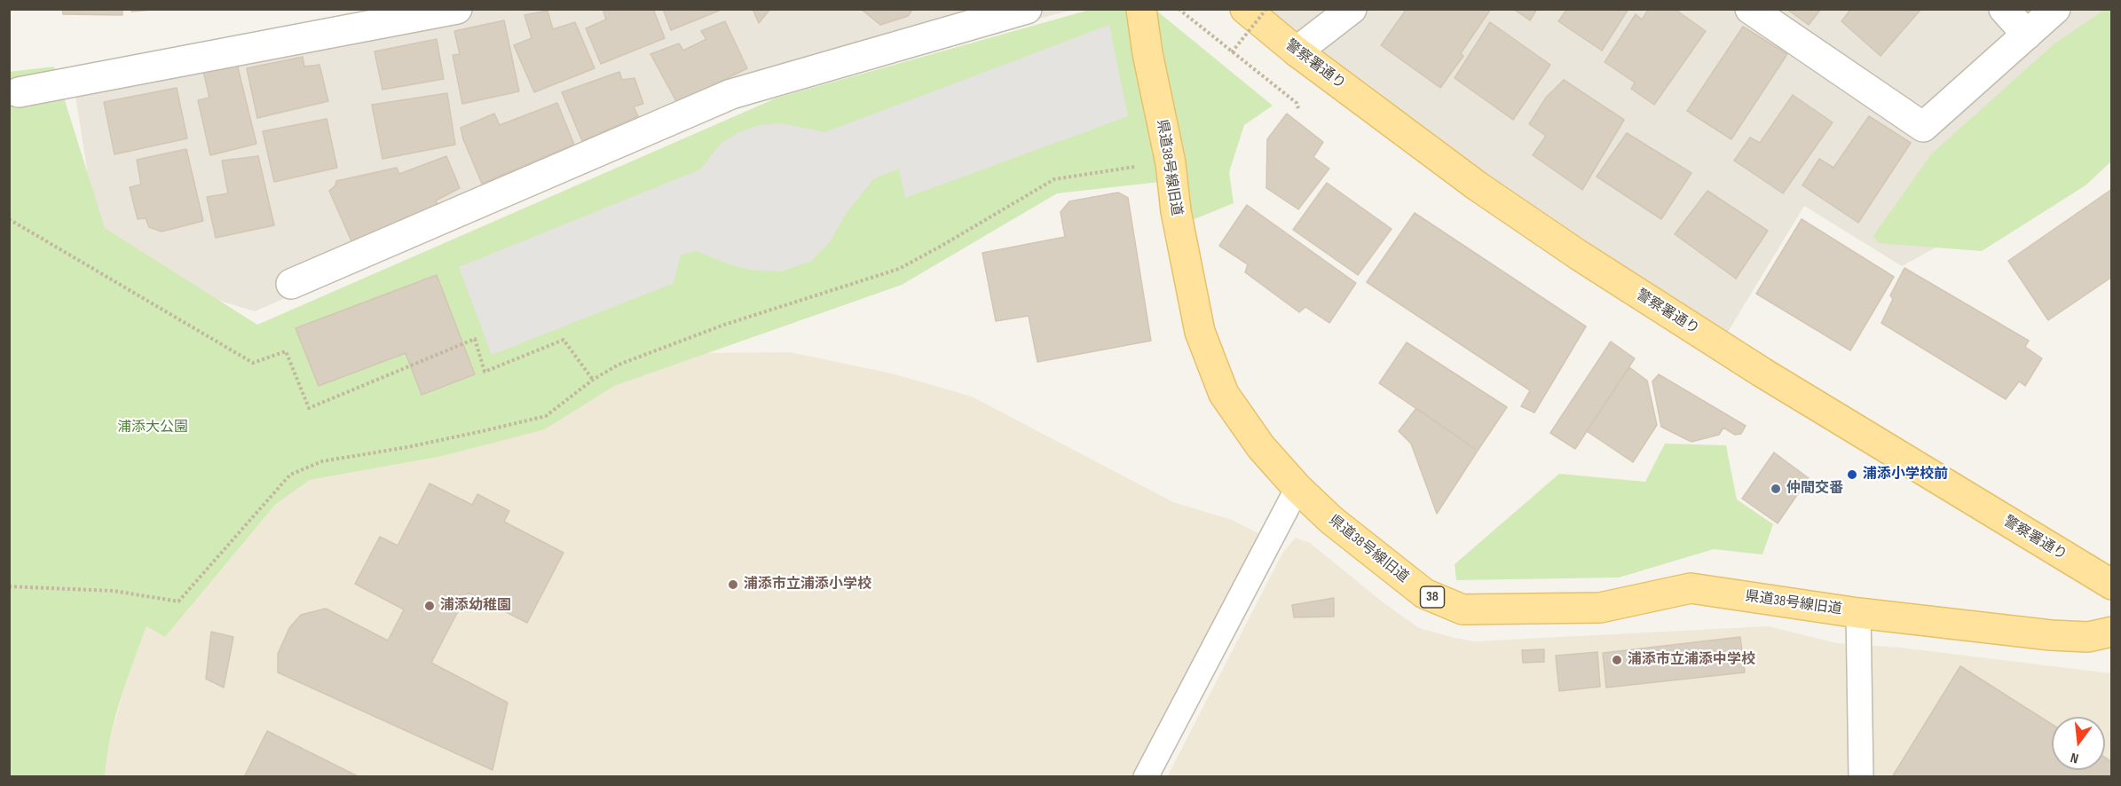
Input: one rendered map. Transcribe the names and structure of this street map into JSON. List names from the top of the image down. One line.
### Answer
{"streets":{"main road":["警察署通り","県道38号線旧道","38"]},"parks":["浦添大公園"],"places":["浦添小学校前","仲間交番","浦添市立浦添小学校","浦添幼稚園","浦添市立浦添中学校"],"north":"bottom"}
